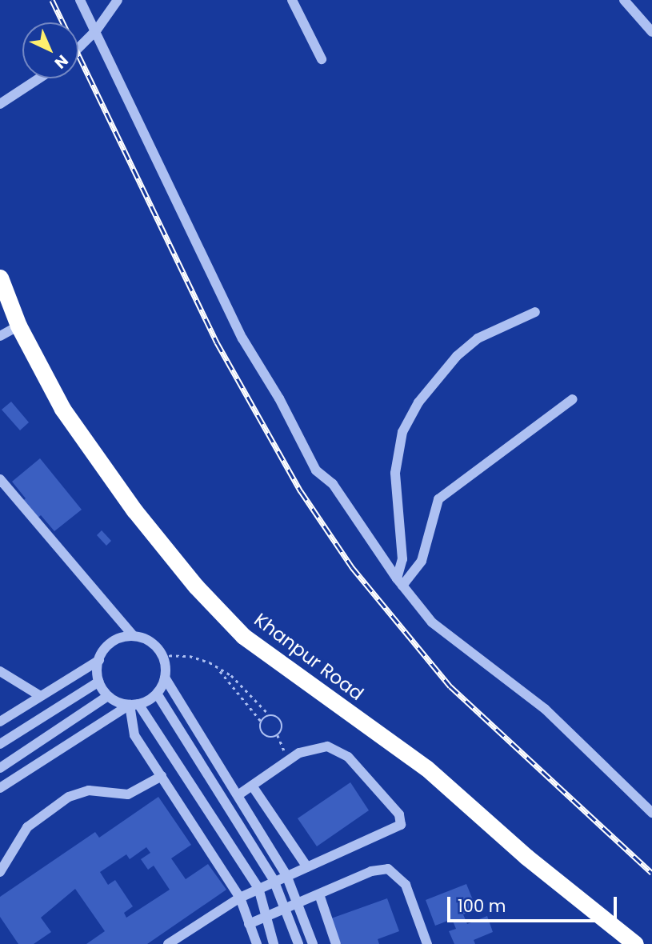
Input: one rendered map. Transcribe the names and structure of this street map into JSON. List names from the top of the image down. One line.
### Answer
{"streets":{"highway":["Khanpur Road"]},"scale_bar":"100 m","north":"bottom right"}
